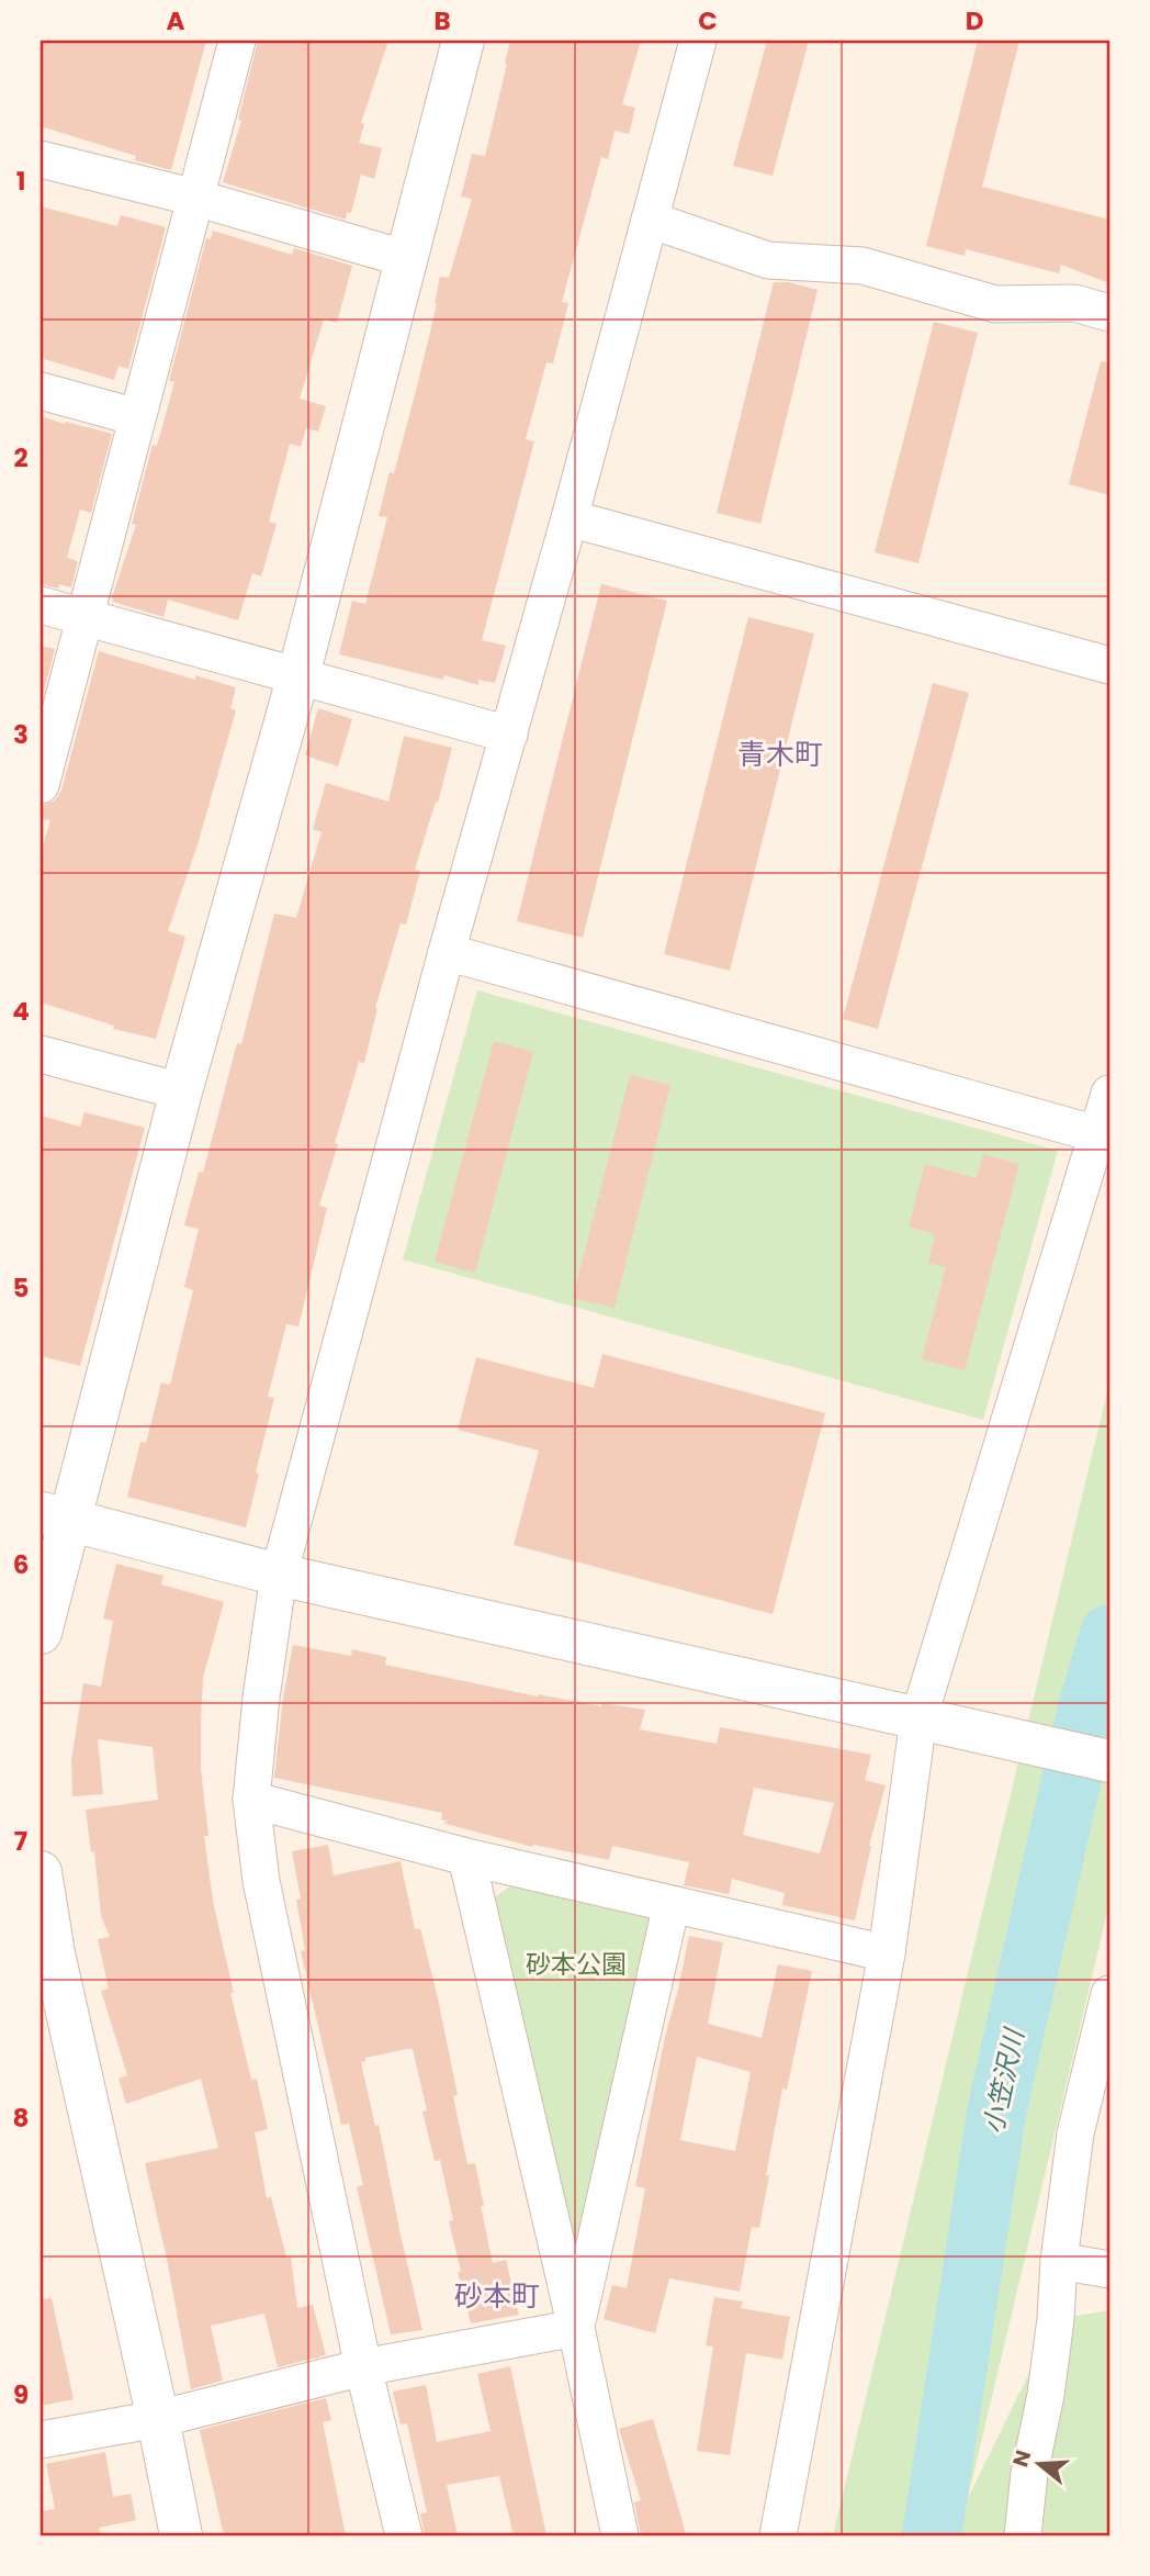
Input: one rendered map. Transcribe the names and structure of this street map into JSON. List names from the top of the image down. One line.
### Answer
{"districts":["青木町","砂本町"],"water":["小笠沢川"],"parks":["砂本公園"],"north":"left","grid":{"columns":["A","B","C","D"],"rows":["1","2","3","4","5","6","7","8","9"]}}
